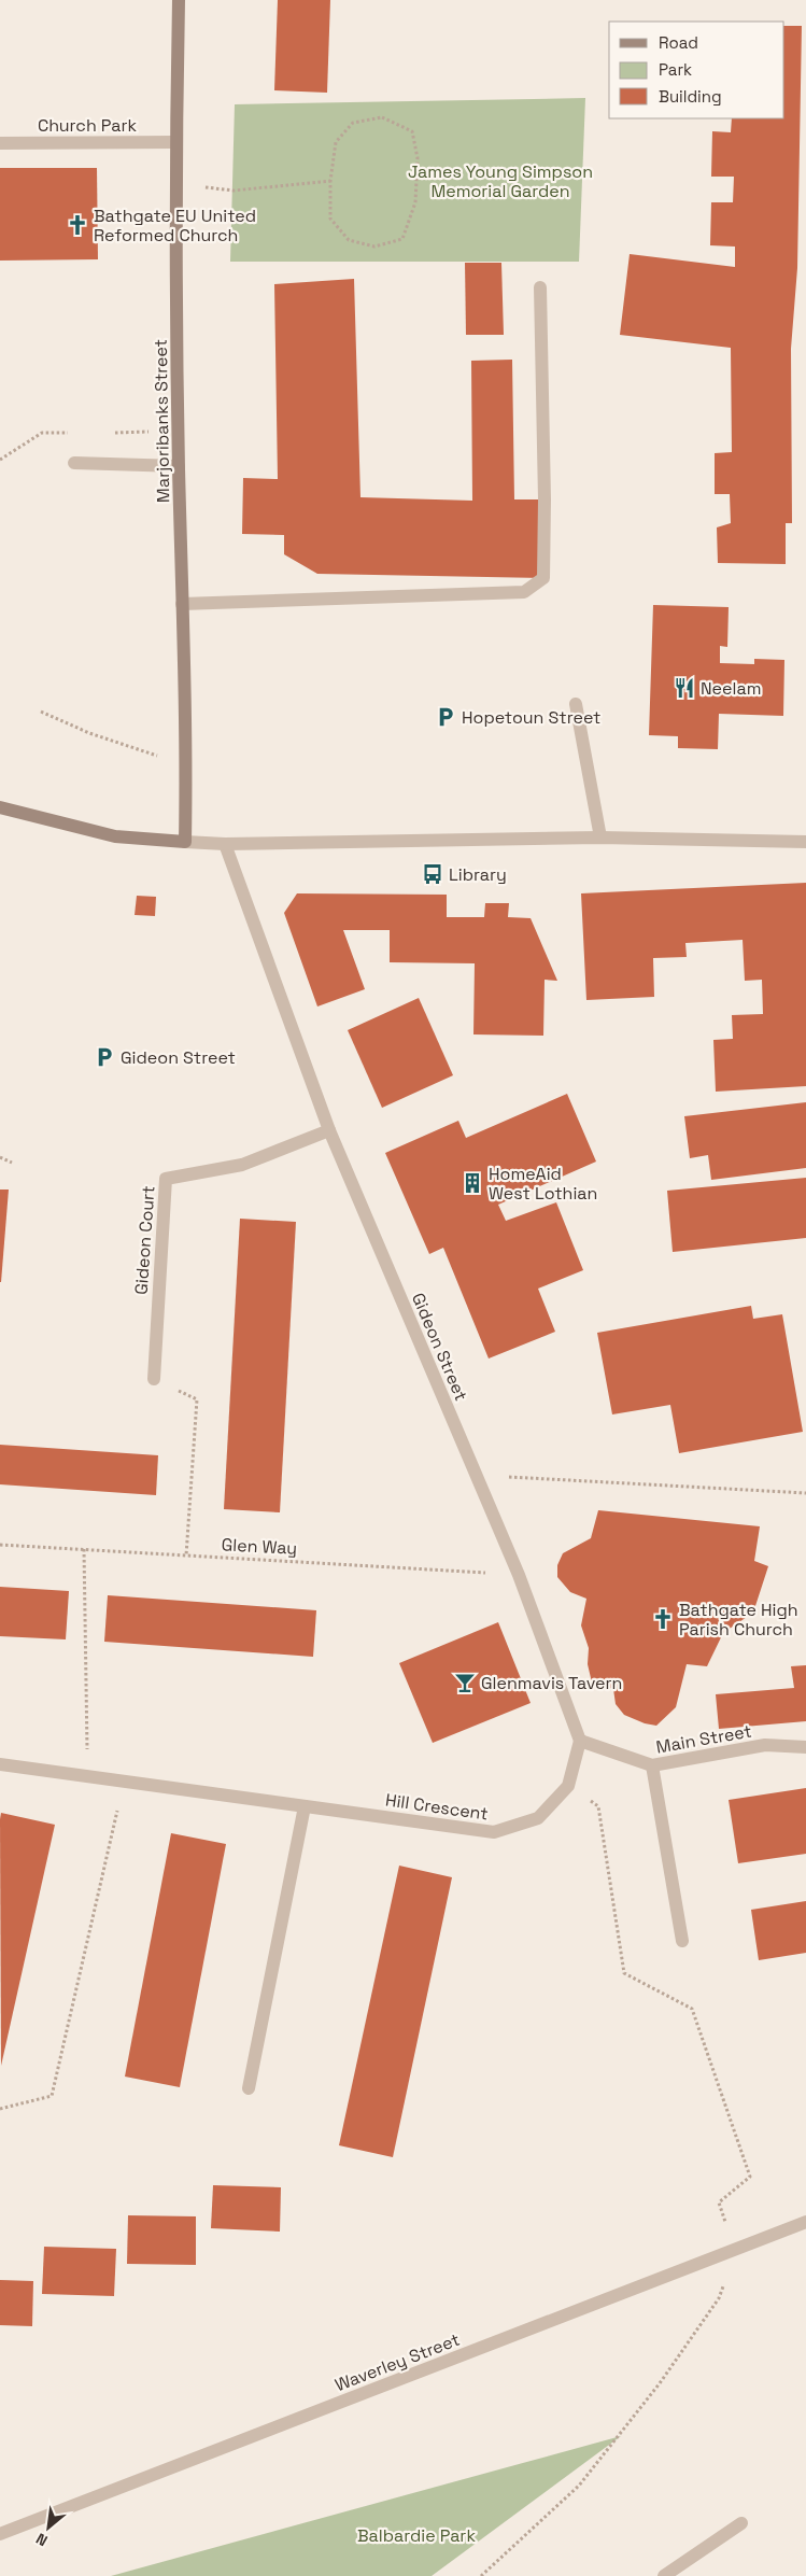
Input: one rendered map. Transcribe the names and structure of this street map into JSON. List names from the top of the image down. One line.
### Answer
{"streets":{"main road":["Marjoribanks Street"],"street":["Church Park","Gideon Court","Gideon Street","Main Street","Hill Crescent","Waverley Street"],"path":["Glen Way"]},"crossings":[["Church Park","Marjoribanks Street"],["Gideon Court","Gideon Street"],["Gideon Street","Glen Way"],["Gideon Street","Main Street"],["Gideon Street","Hill Crescent"],["Main Street","Hill Crescent"]],"parks":["James Young Simpson Memorial Garden","Balbardie Park"],"places":{"church":["Bathgate EU United Reformed Church","Bathgate High Parish Church"],"restaurant":["Neelam"],"parking":["Hopetoun Street","Gideon Street"],"bus stop":["Library"],"building":["HomeAid West Lothian"],"bar":["Glenmavis Tavern"]},"legend":["Road","Park","Building"],"north":"bottom left"}
